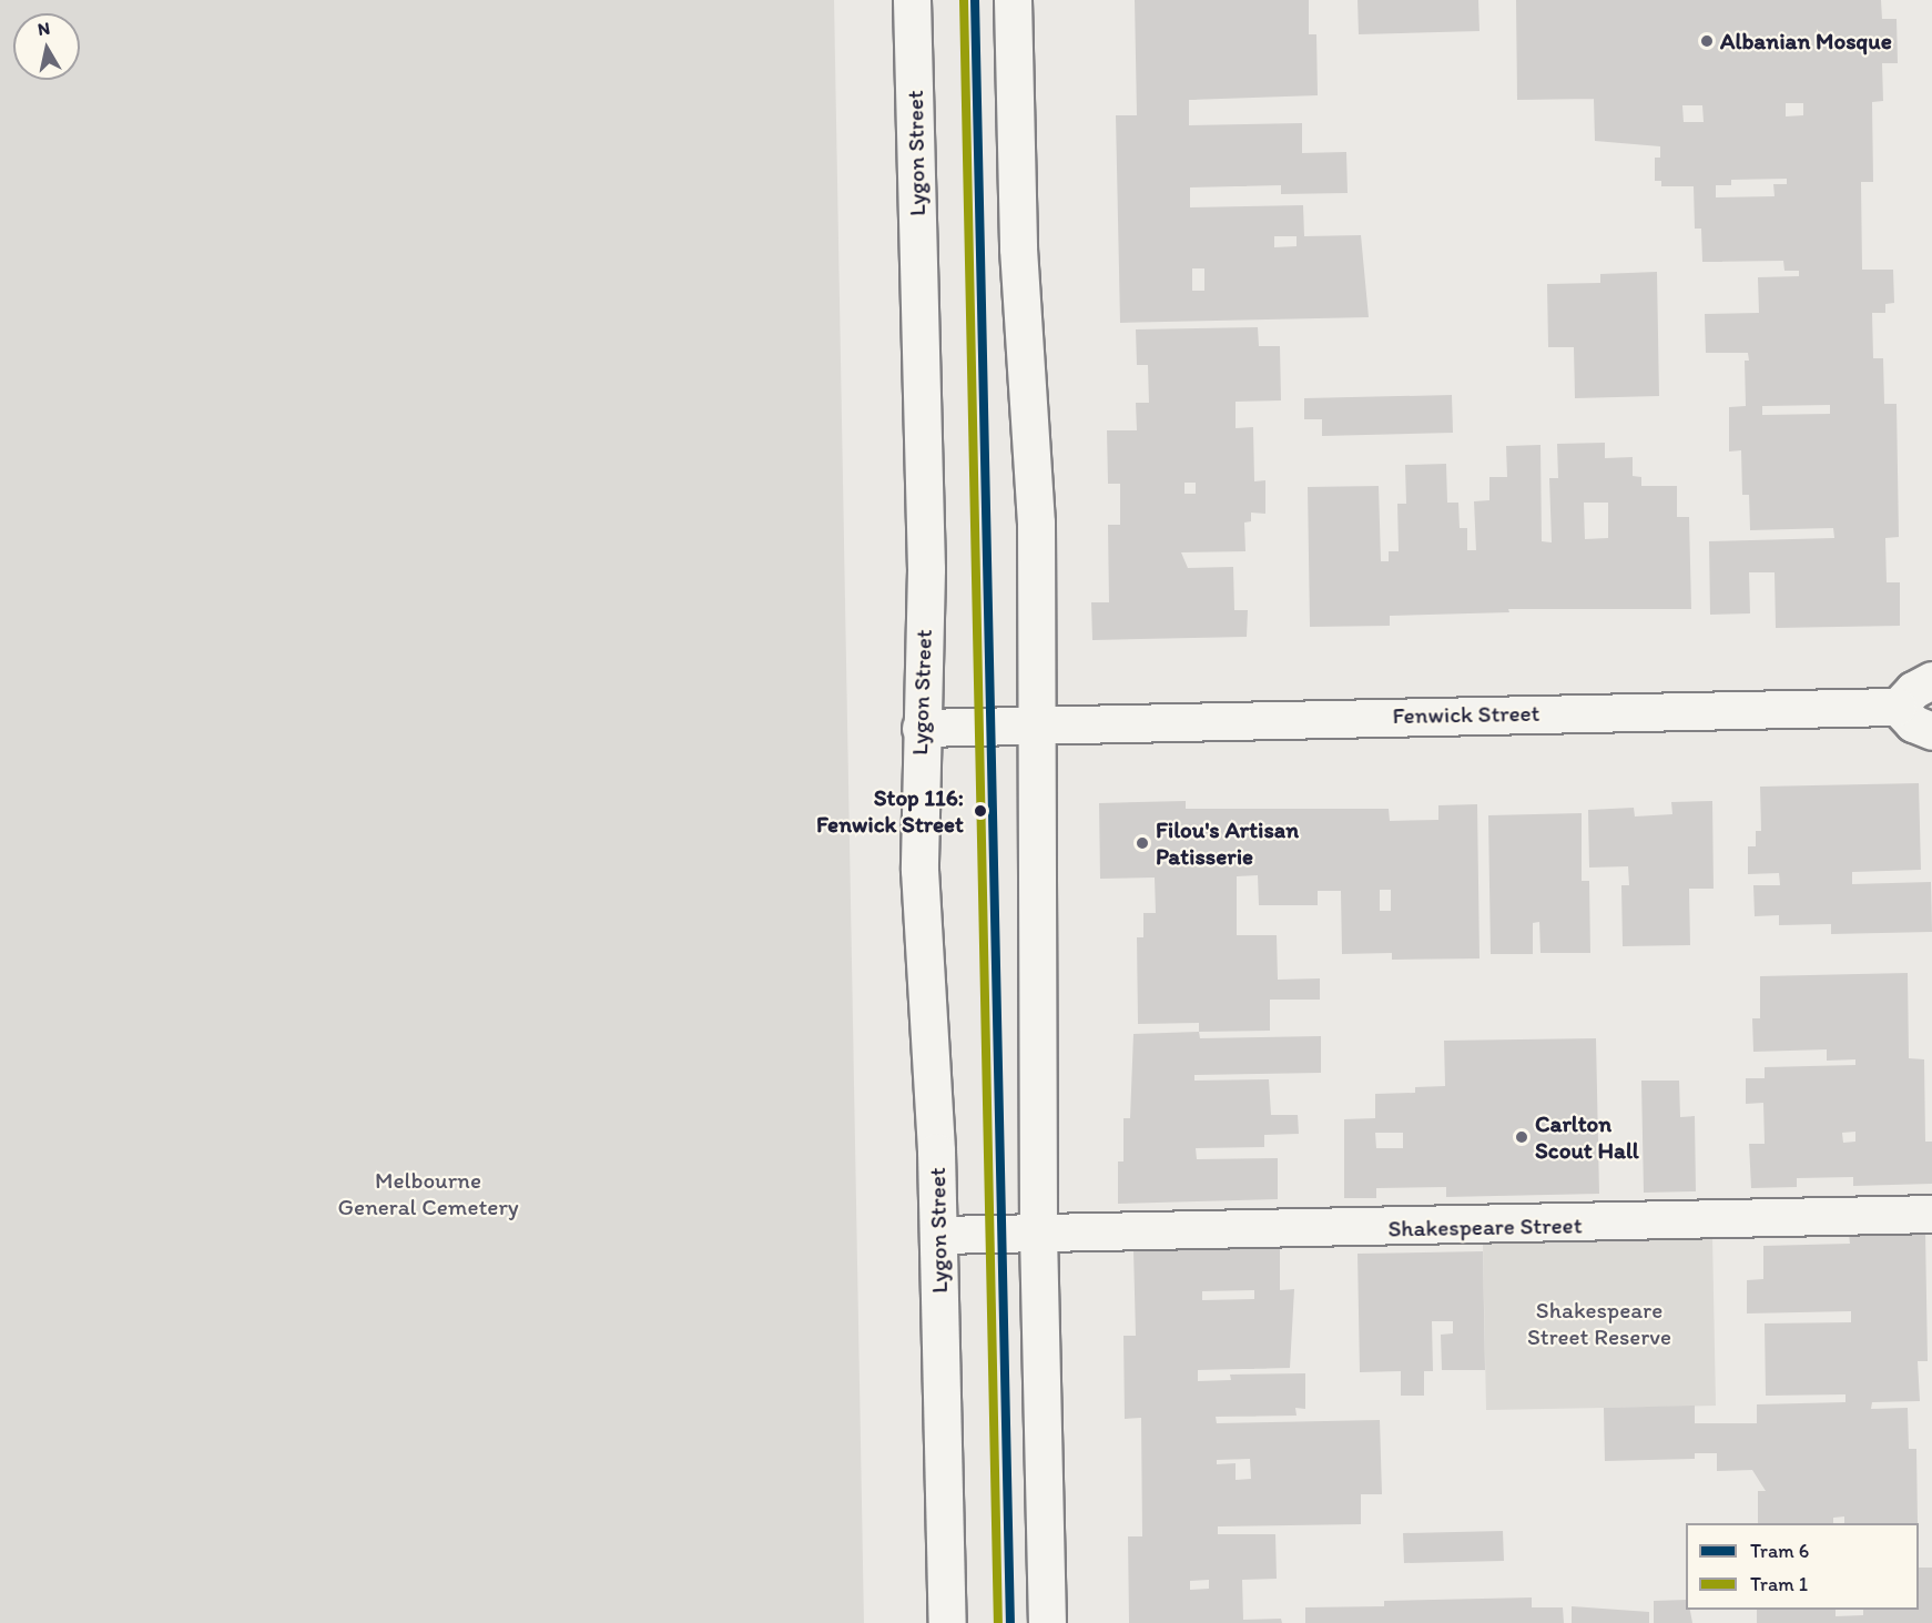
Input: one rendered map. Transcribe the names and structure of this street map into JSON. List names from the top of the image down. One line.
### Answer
{"streets":{"street":["Lygon Street","Fenwick Street","Shakespeare Street"]},"crossings":[["Lygon Street","Fenwick Street"],["Lygon Street","Shakespeare Street"]],"parks":["Melbourne General Cemetery","Shakespeare Street Reserve"],"places":["Albanian Mosque","Stop 116: Fenwick Street","Filou's Artisan Patisserie","Carlton Scout Hall"],"lines":["tram line 6","tram line 1"],"legend":["Tram 6","Tram 1"],"north":"top"}
